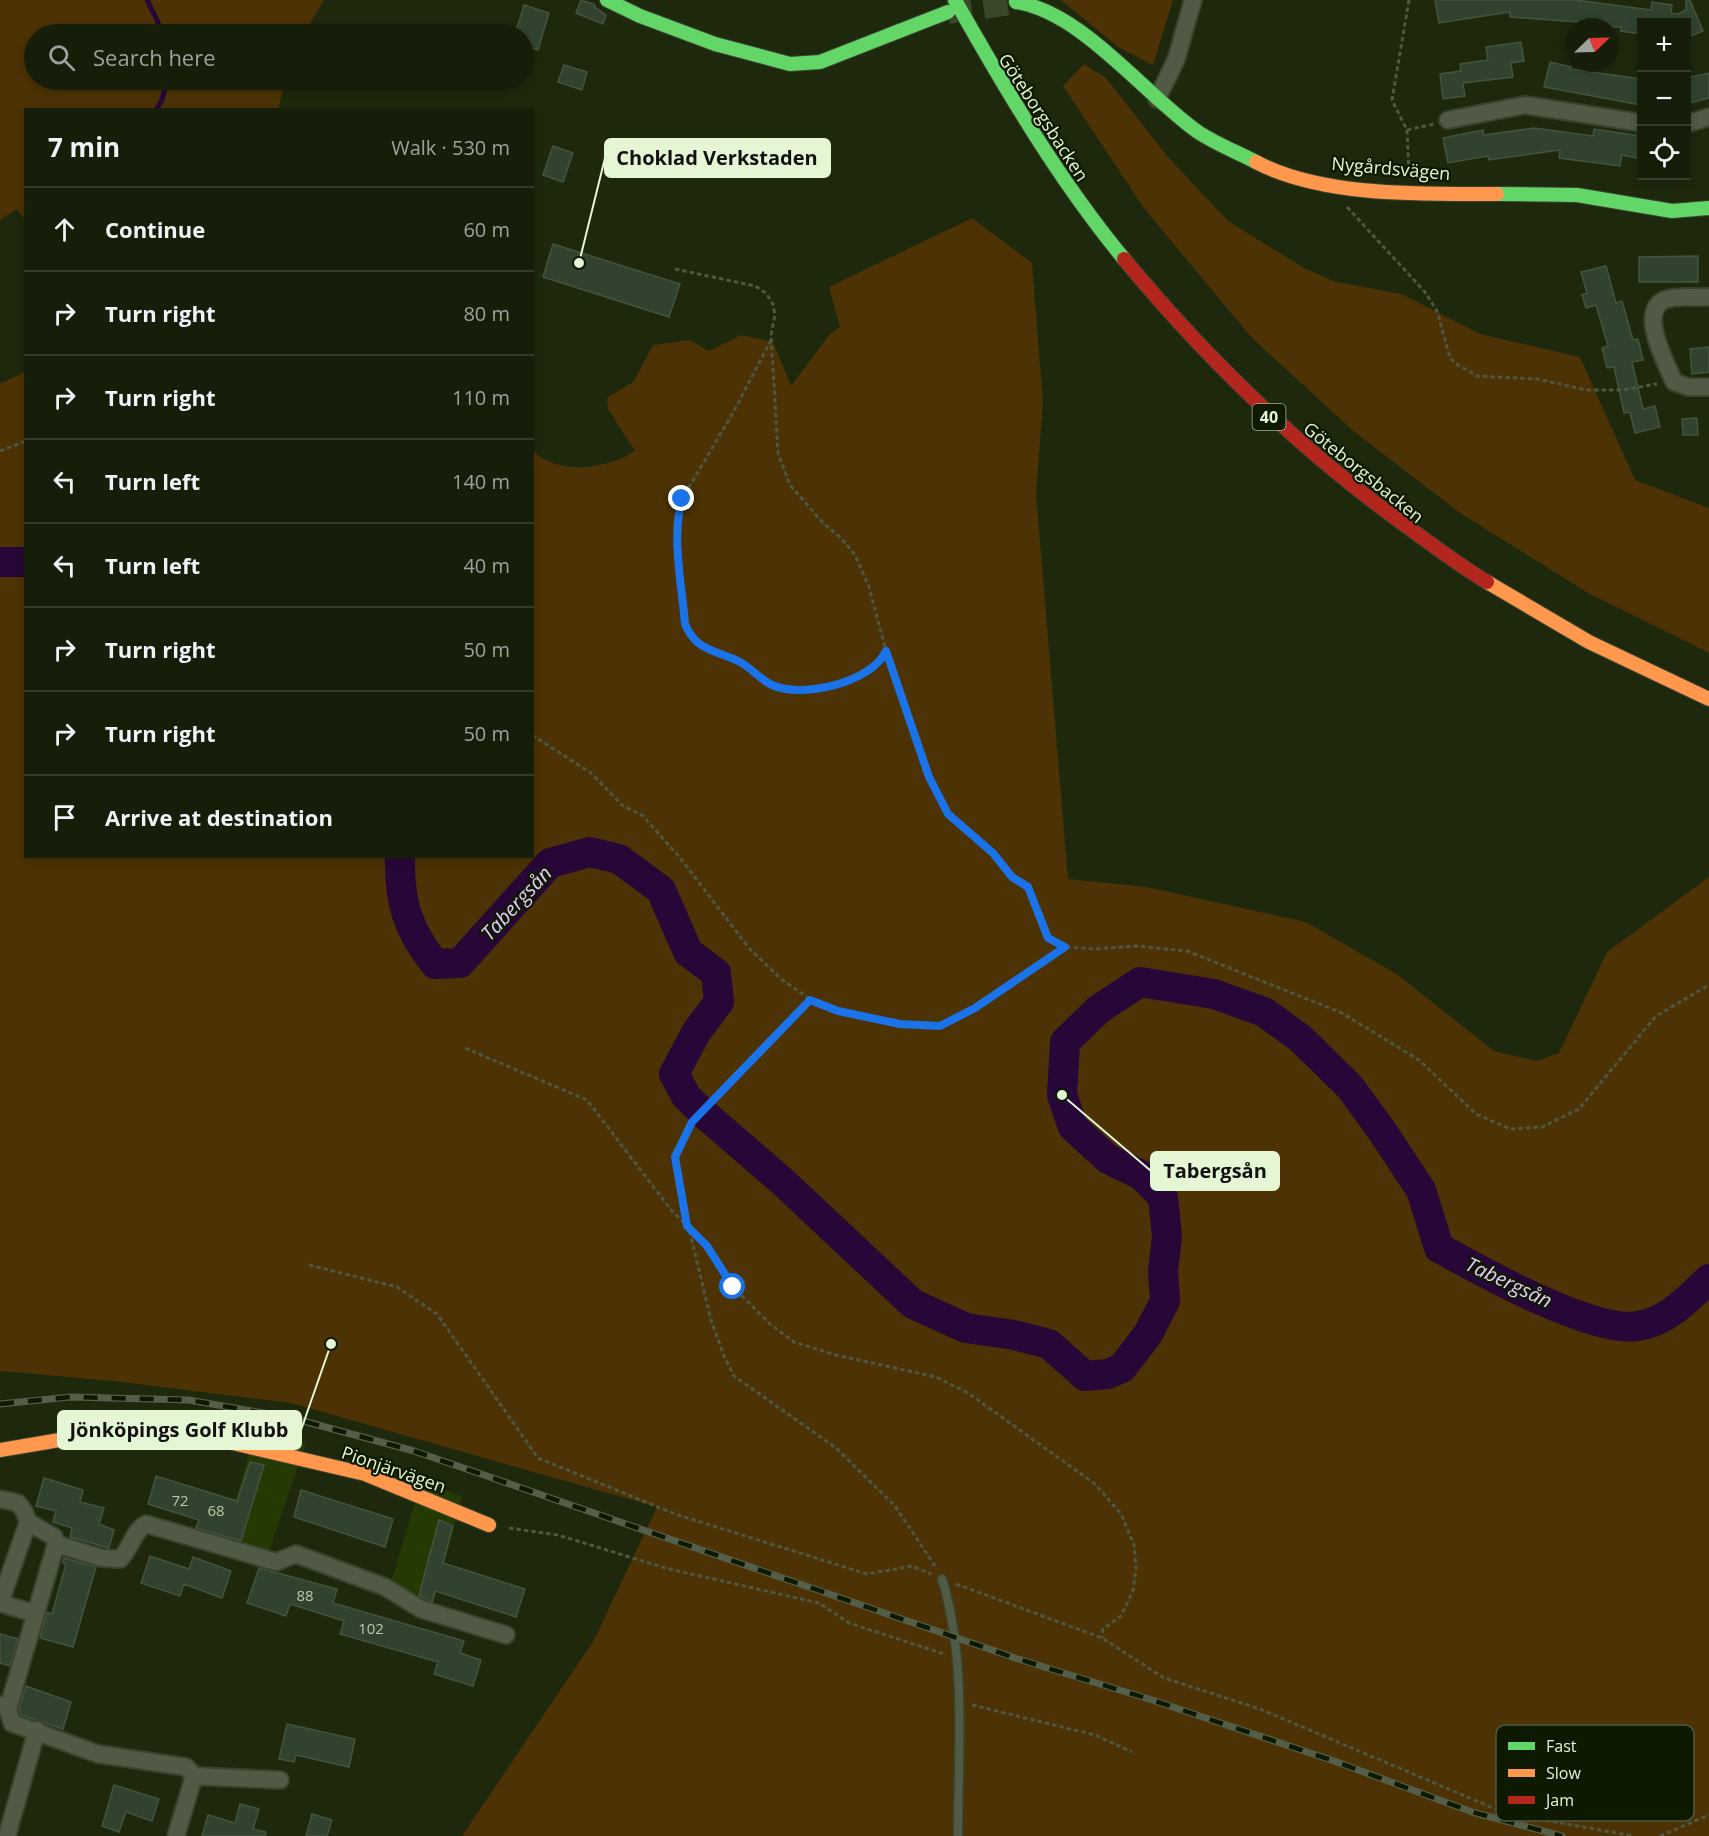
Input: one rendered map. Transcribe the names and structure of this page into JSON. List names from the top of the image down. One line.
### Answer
{"streets":{"main road":["Göteborgsbacken","Nygårdsvägen","40","Pionjärvägen"]},"water":["Tabergsån"],"places":["Choklad Verkstaden","Tabergsån","Jönköpings Golf Klubb"],"house_numbers":["72","68","88","102"],"legend":["Fast","Slow","Jam"],"north":"top right","page":{"map_buttons":["+","−"],"search":"Search here","heading":["7 min","Walk · 530 m"],"list":[["Continue","60 m"],["Turn right","80 m"],["Turn right","110 m"],["Turn left","140 m"],["Turn left","40 m"],["Turn right","50 m"],["Turn right","50 m"],"Arrive at destination"]}}
